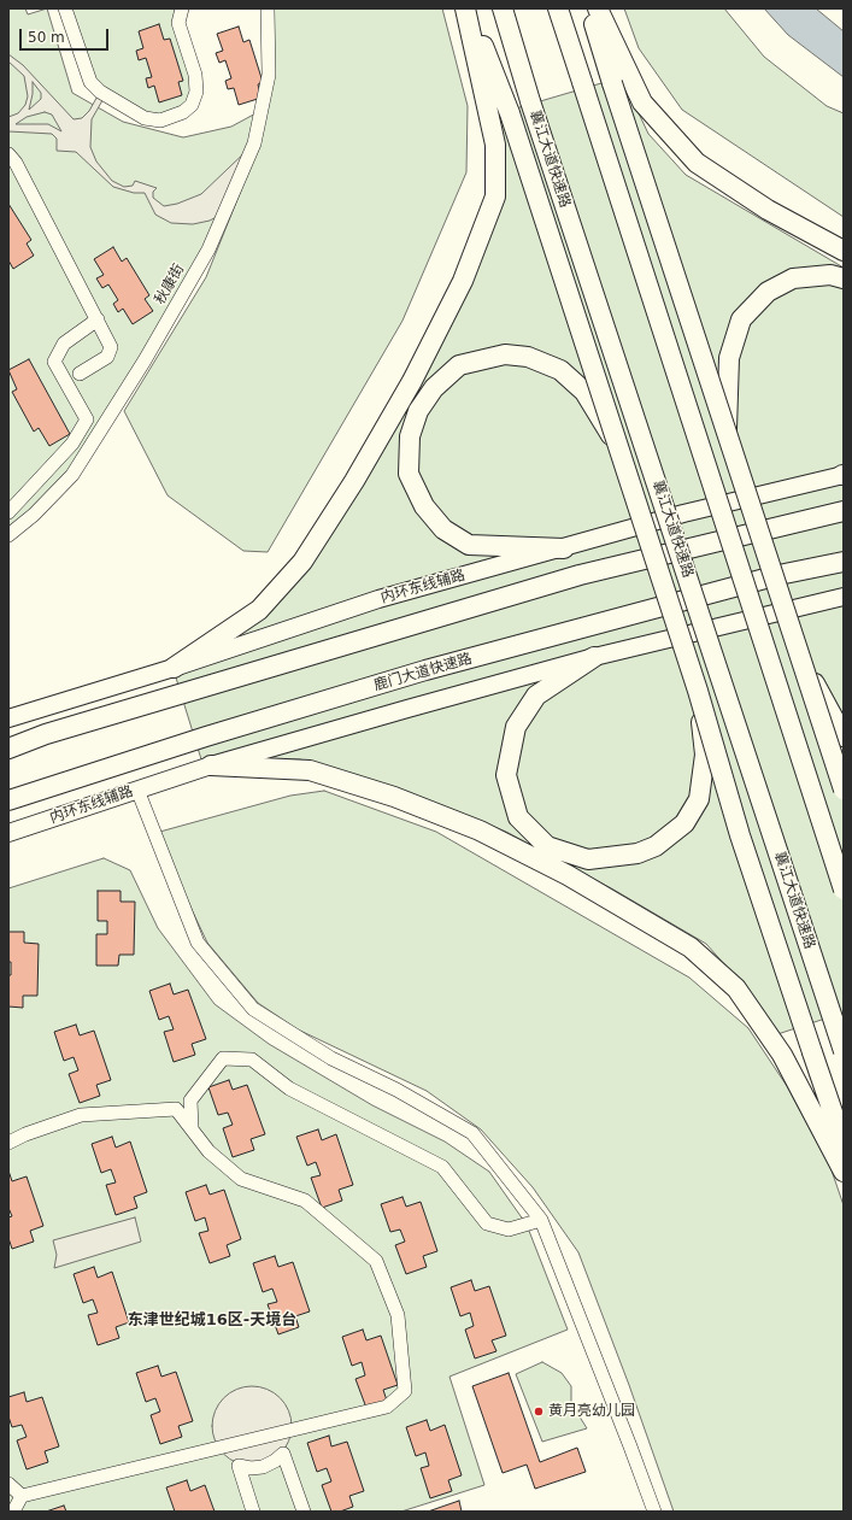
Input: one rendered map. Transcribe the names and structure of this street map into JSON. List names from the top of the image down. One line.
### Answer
{"streets":{"highway":["襄江大道快速路","鹿门大道快速路"],"main road":["内环东线辅路"],"street":["秋康街"]},"districts":["东津世纪城16区-天境台"],"places":["黄月亮幼儿园"],"scale_bar":"50 m"}
